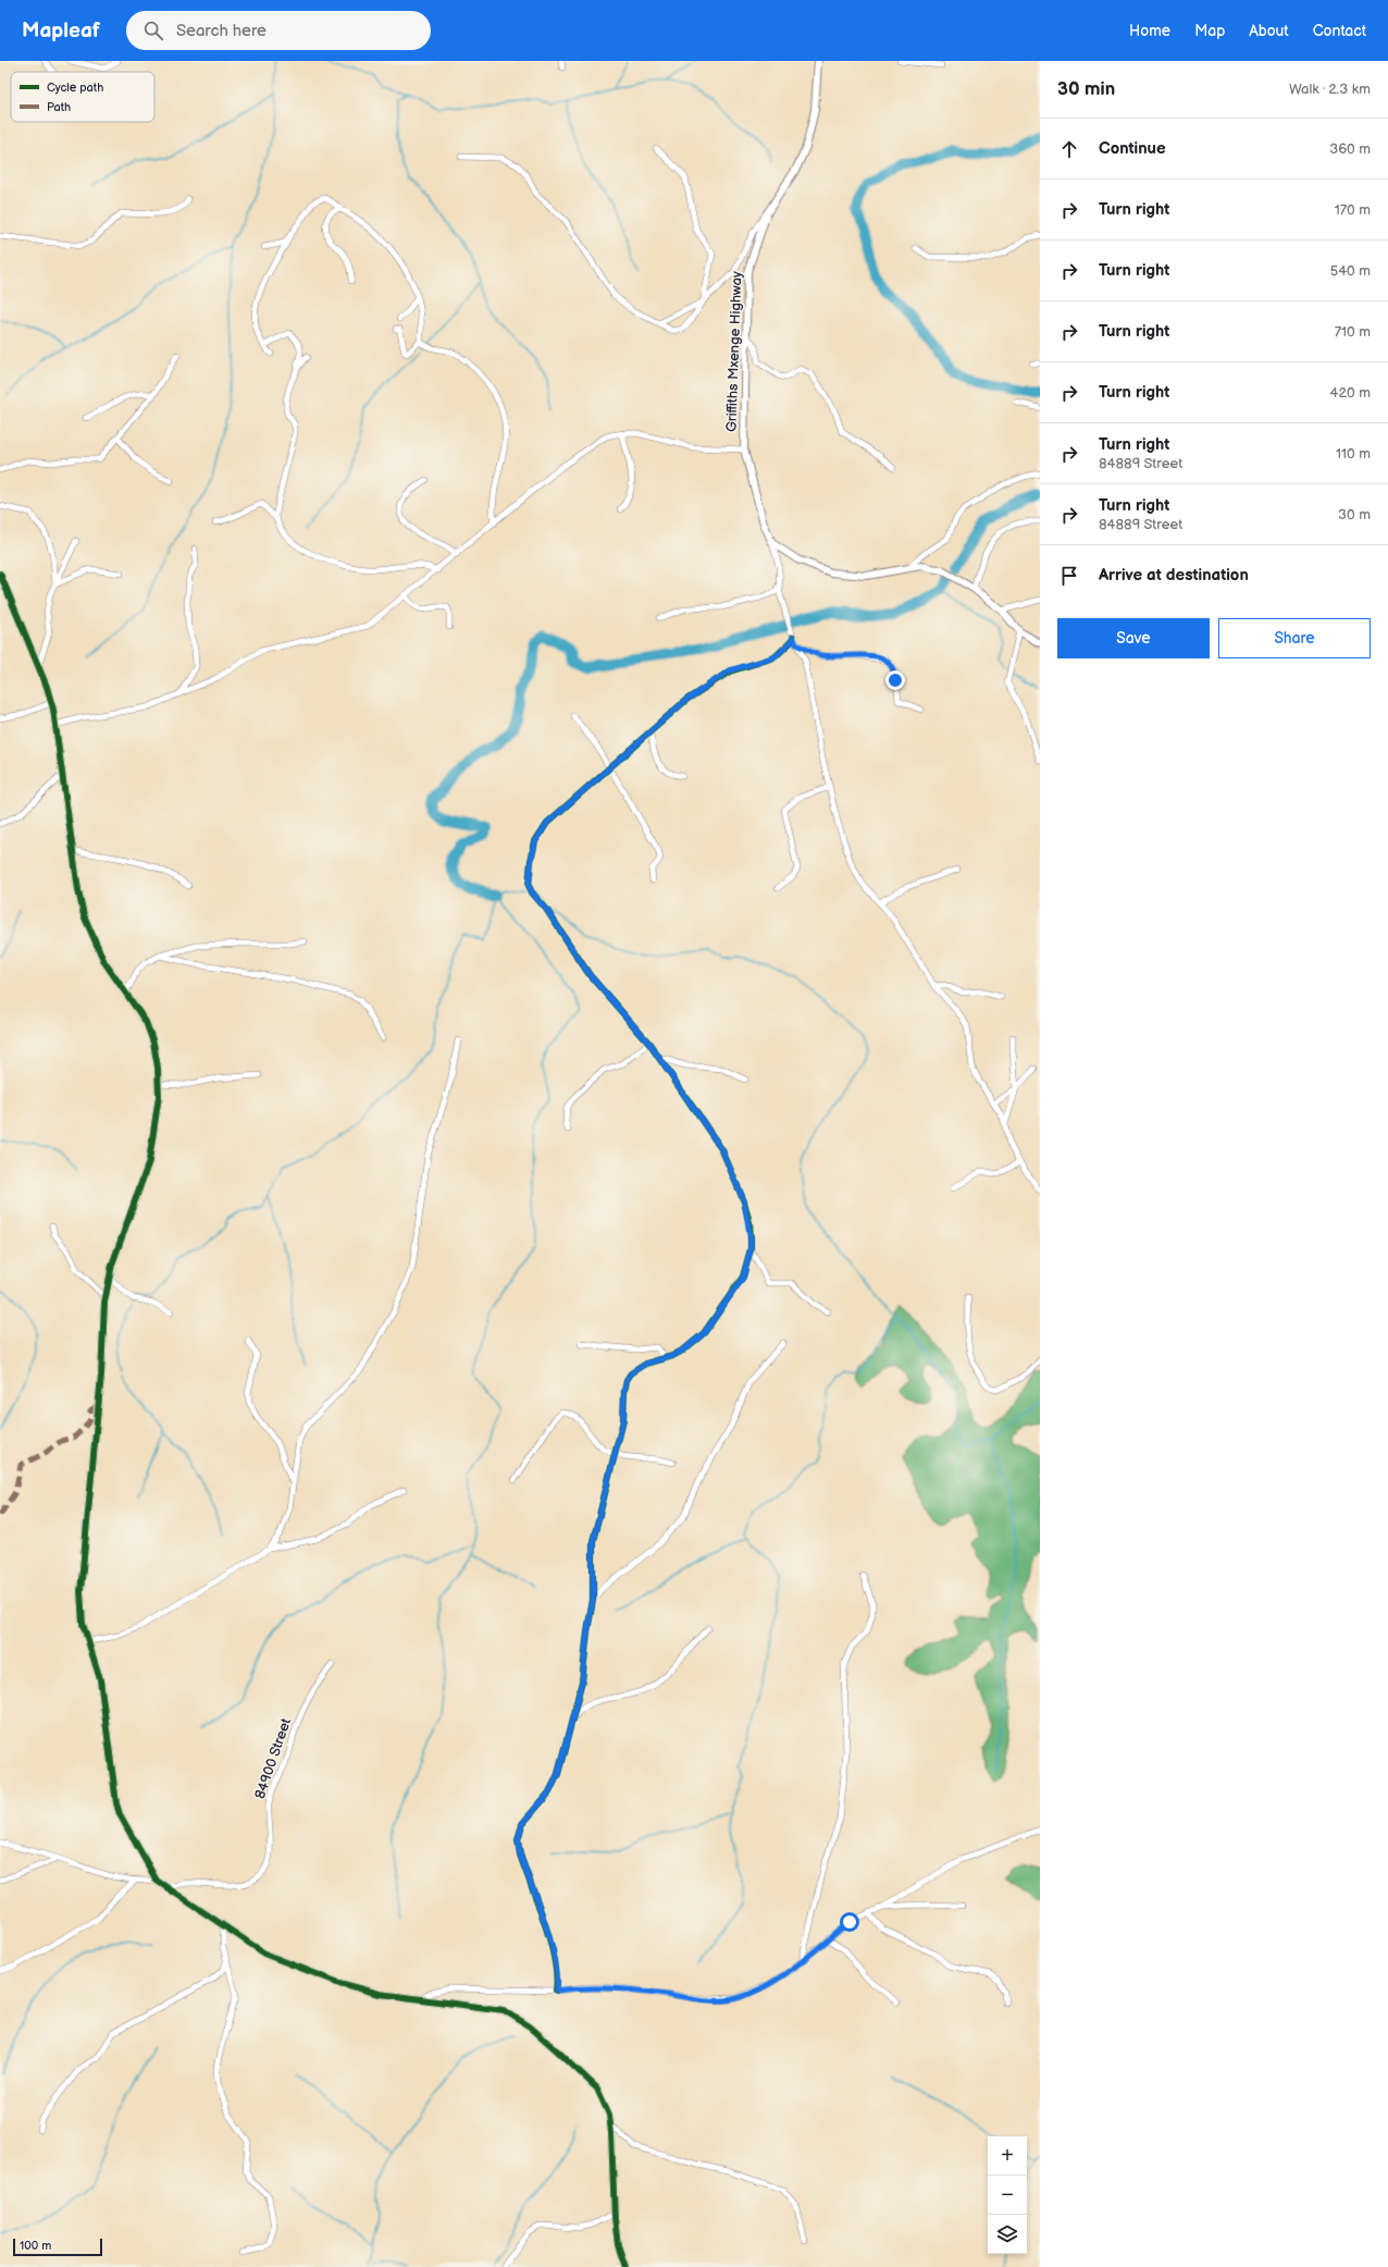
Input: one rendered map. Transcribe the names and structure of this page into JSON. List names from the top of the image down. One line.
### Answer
{"streets":{"street":["Griffiths Mxenge Highway","84900 Street"]},"legend":["Cycle path","Path"],"scale_bar":"100 m","page":{"header":"Mapleaf","search":"Search here","nav":["Home","Map","About","Contact"],"heading":["30 min","Walk · 2.3 km"],"list":[["Continue","360 m"],["Turn right","170 m"],["Turn right","540 m"],["Turn right","710 m"],["Turn right","420 m"],["Turn right","84889 Street","110 m"],["Turn right","84889 Street","30 m"],"Arrive at destination"],"buttons":["Save","Share"],"map_buttons":["+","−"],"scale":"100 m"}}
